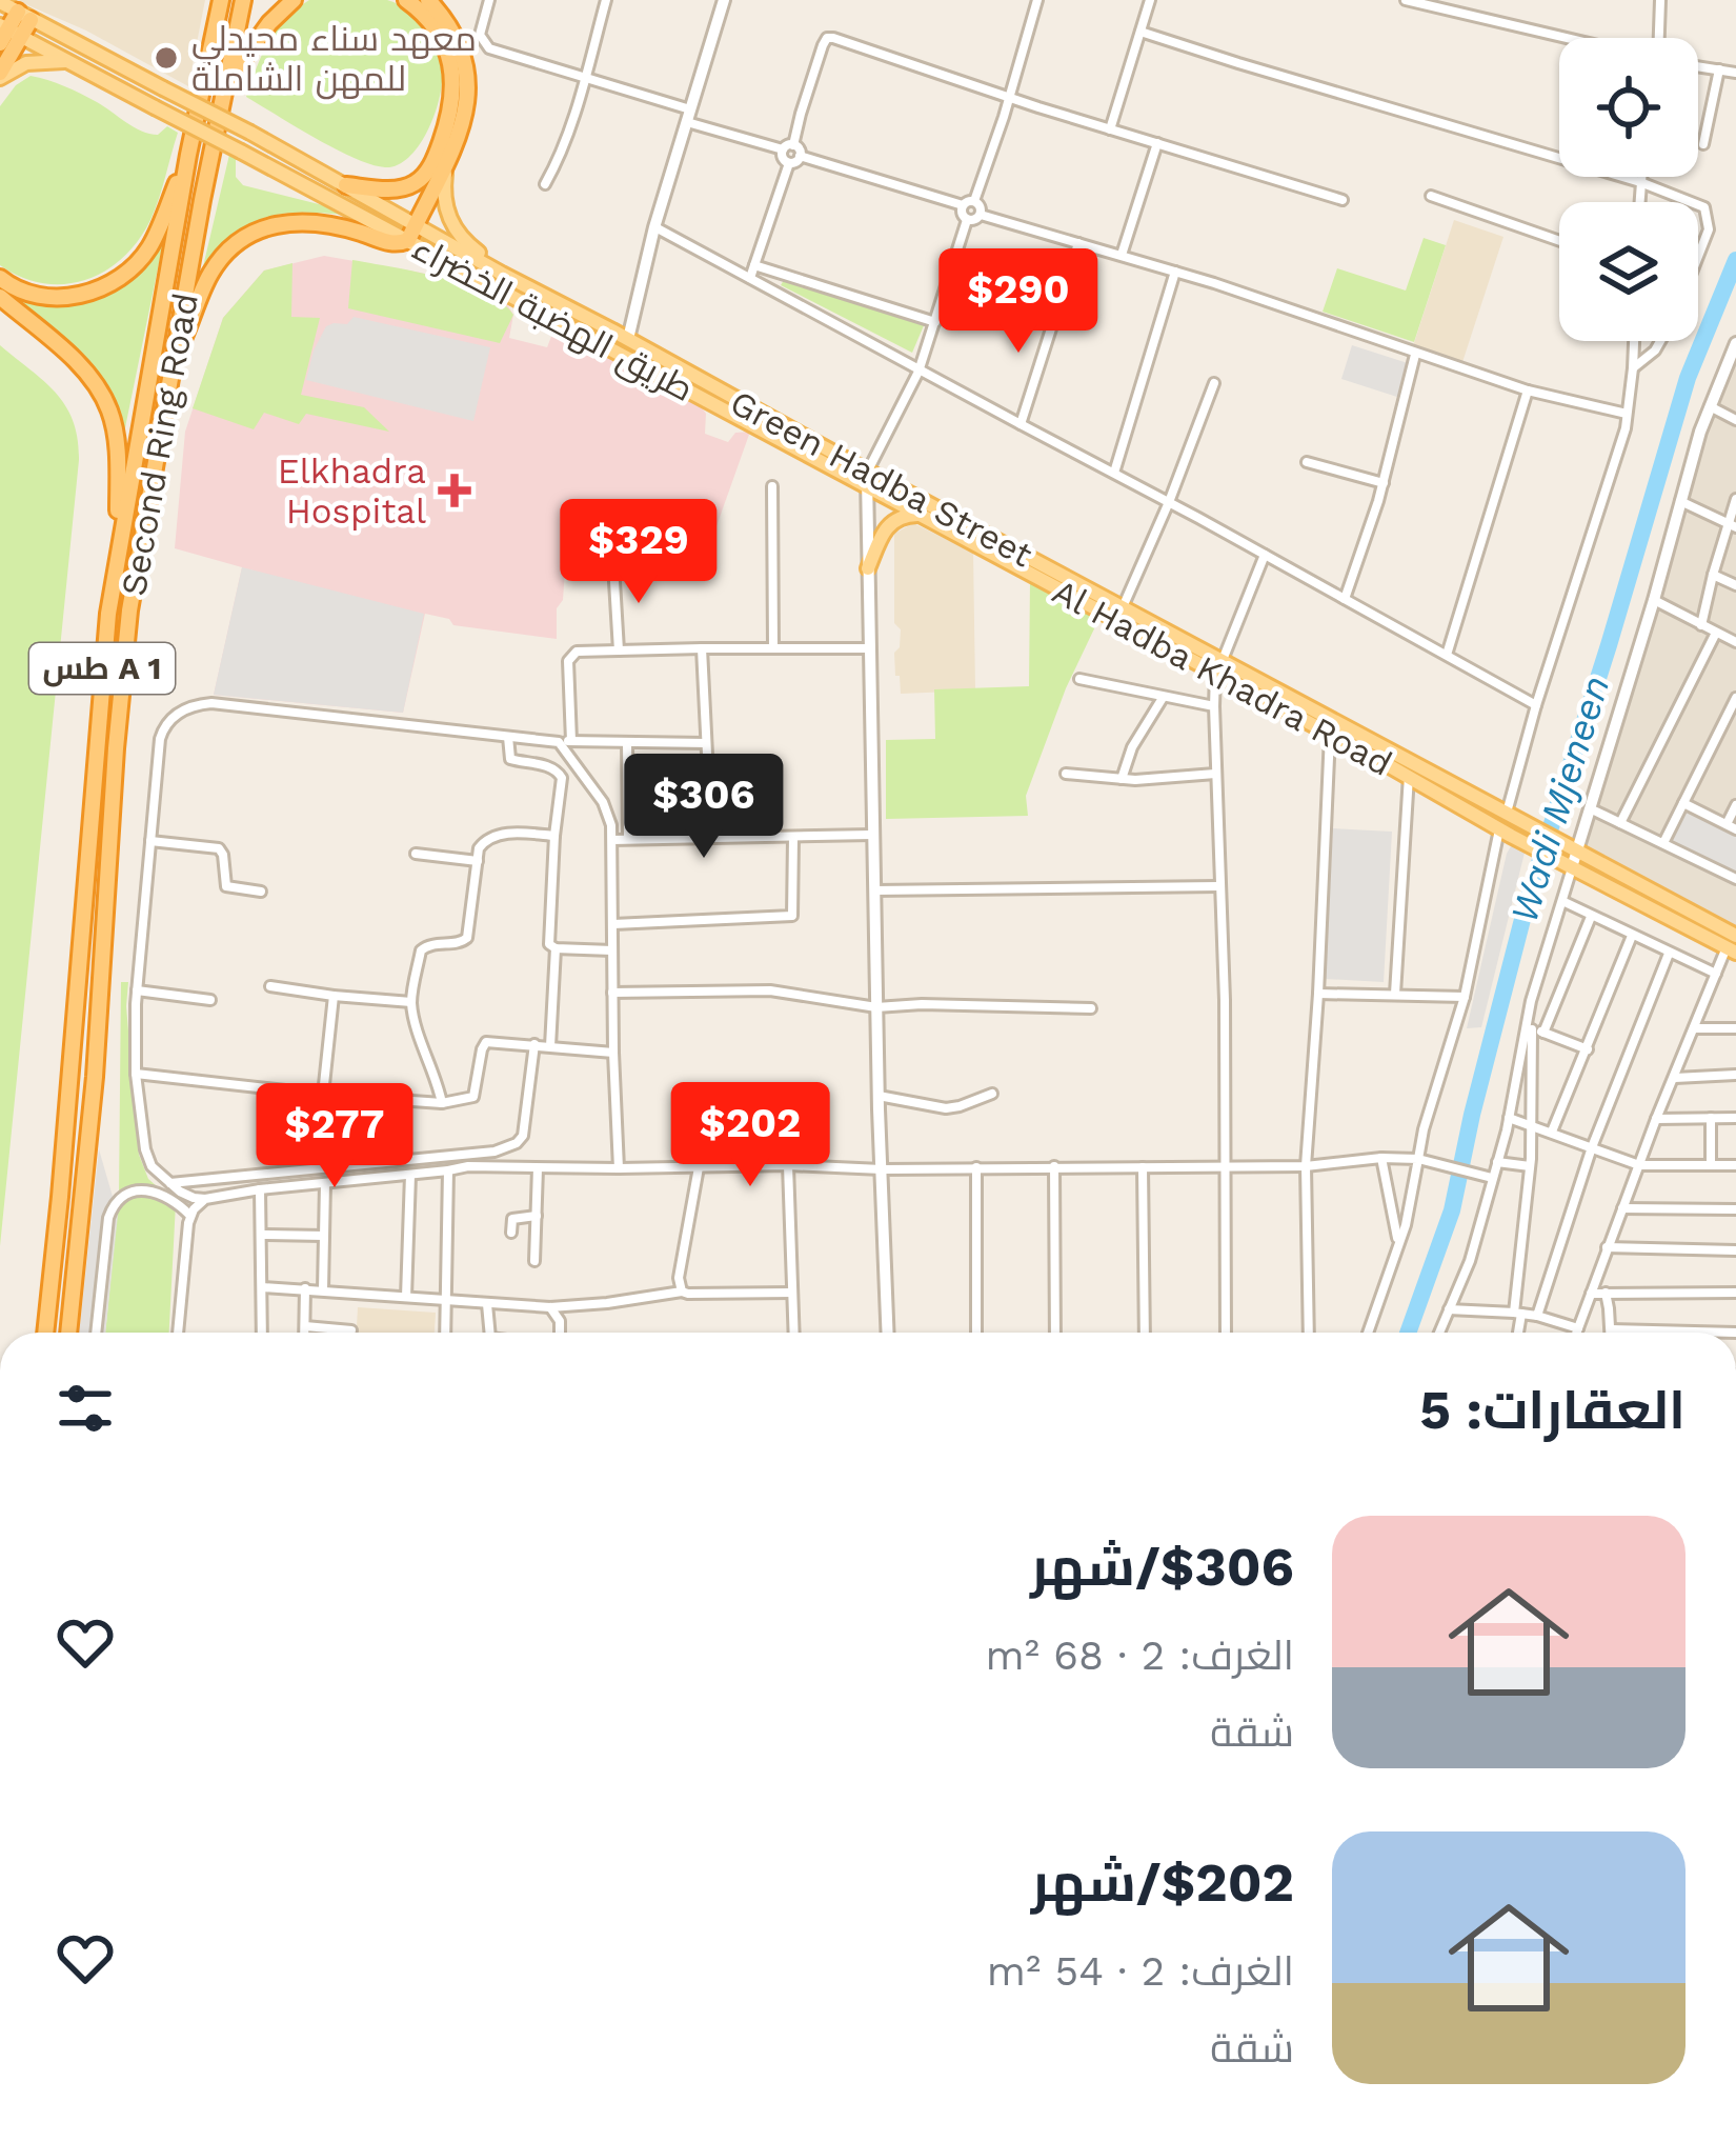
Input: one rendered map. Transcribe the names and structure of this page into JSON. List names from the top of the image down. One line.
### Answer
{"streets":{"highway":["Second Ring Road","طس A 1"],"main road":["طريق الهضبة الخضراء","Green Hadba Street","Al Hadba Khadra Road"]},"crossings":[["طريق الهضبة الخضراء","Green Hadba Street"],["طريق الهضبة الخضراء","Al Hadba Khadra Road"],["Green Hadba Street","Al Hadba Khadra Road"]],"water":["Wadi Mjeneen"],"places":{"other":["معهد سناء محيدلي للمهن الشاملة"],"health":["Elkhadra Hospital"]},"page":{"price":["$290","$329","$306","$202","$277"],"heading":"العقارات: 5","list":[{"name":"$306/شهر","note":"الغرف: 2 · 68 m² · شقة"},{"name":"$202/شهر","note":"الغرف: 2 · 54 m² · شقة"}]}}
